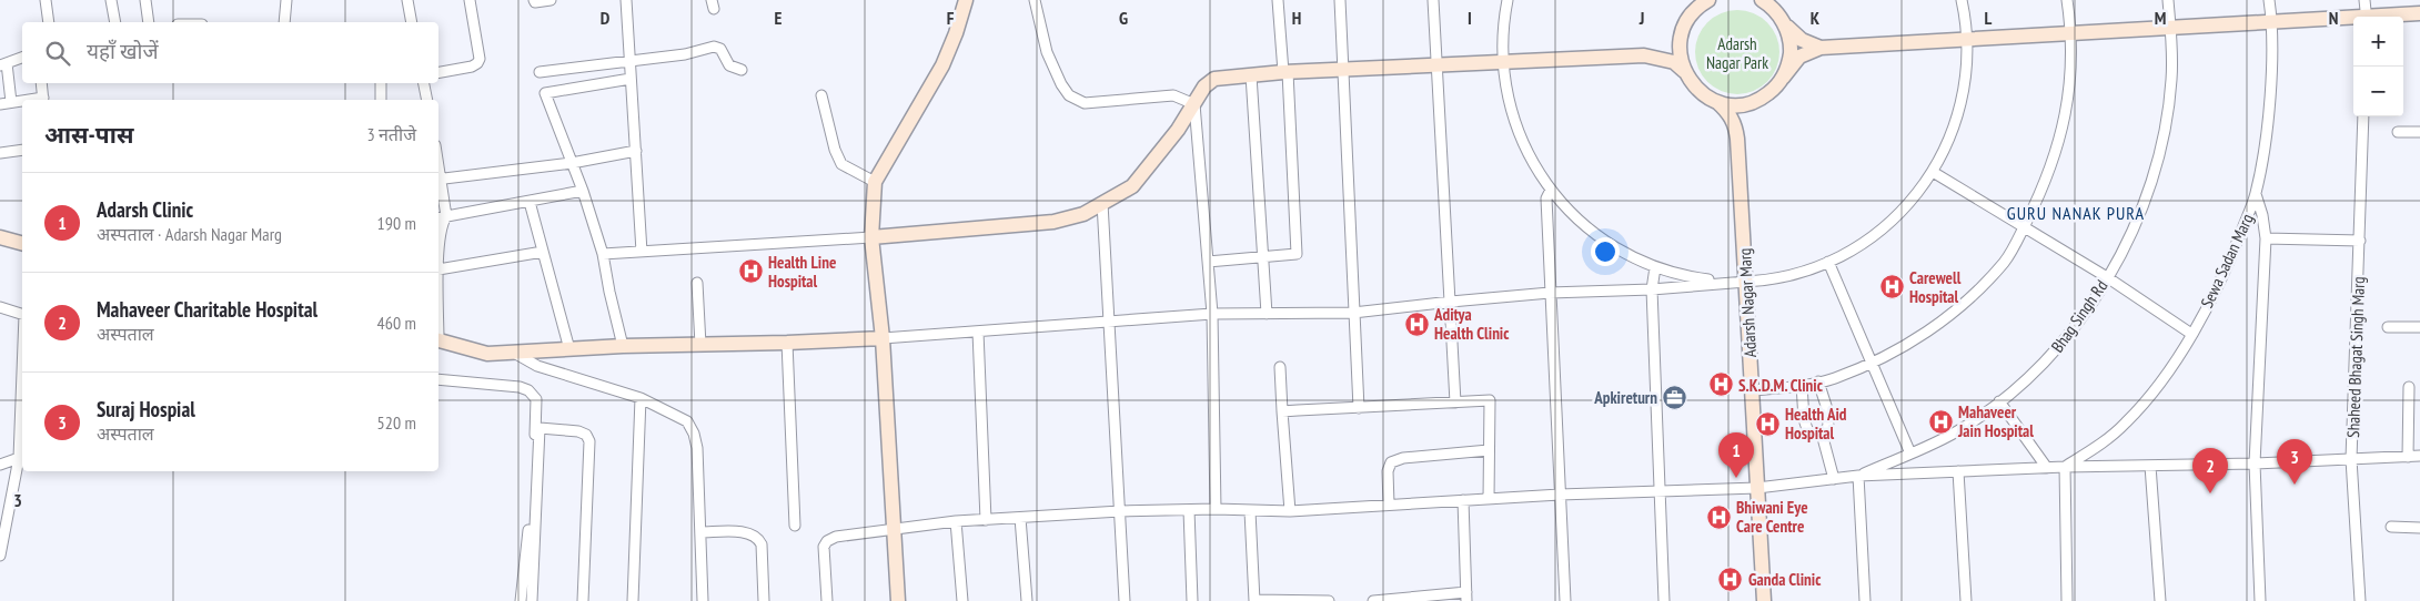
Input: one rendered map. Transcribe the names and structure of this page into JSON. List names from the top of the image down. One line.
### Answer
{"streets":{"street":["Sewa Sadan Marg","Adarsh Nagar Marg","Bhag Singh Rd","Shaheed Bhagat Singh Marg"]},"districts":["GURU NANAK PURA"],"parks":["Adarsh Nagar Park"],"places":{"hospital":["Health Line Hospital","Carewell Hospital","Aditya Health Clinic","S.K.D.M. Clinic","Mahaveer Jain Hospital","Health Aid Hospital","Bhiwani Eye Care Centre","Ganda Clinic"],"office":["Apkireturn"]},"page":{"map_buttons":["+","−"],"search":"यहाँ खोजें","heading":["आस-पास","3 नतीजे"],"list":[{"mark":"1","name":"Adarsh Clinic","note":"अस्पताल · Adarsh Nagar Marg","value":"190 m"},{"mark":"2","name":"Mahaveer Charitable Hospital","note":"अस्पताल","value":"460 m"},{"mark":"3","name":"Suraj Hospial","note":"अस्पताल","value":"520 m"}],"pins":["1","3","2"]},"grid":{"columns":["D","E","F","G","H","I","J","K","L","M","N"],"rows":["3"]}}
